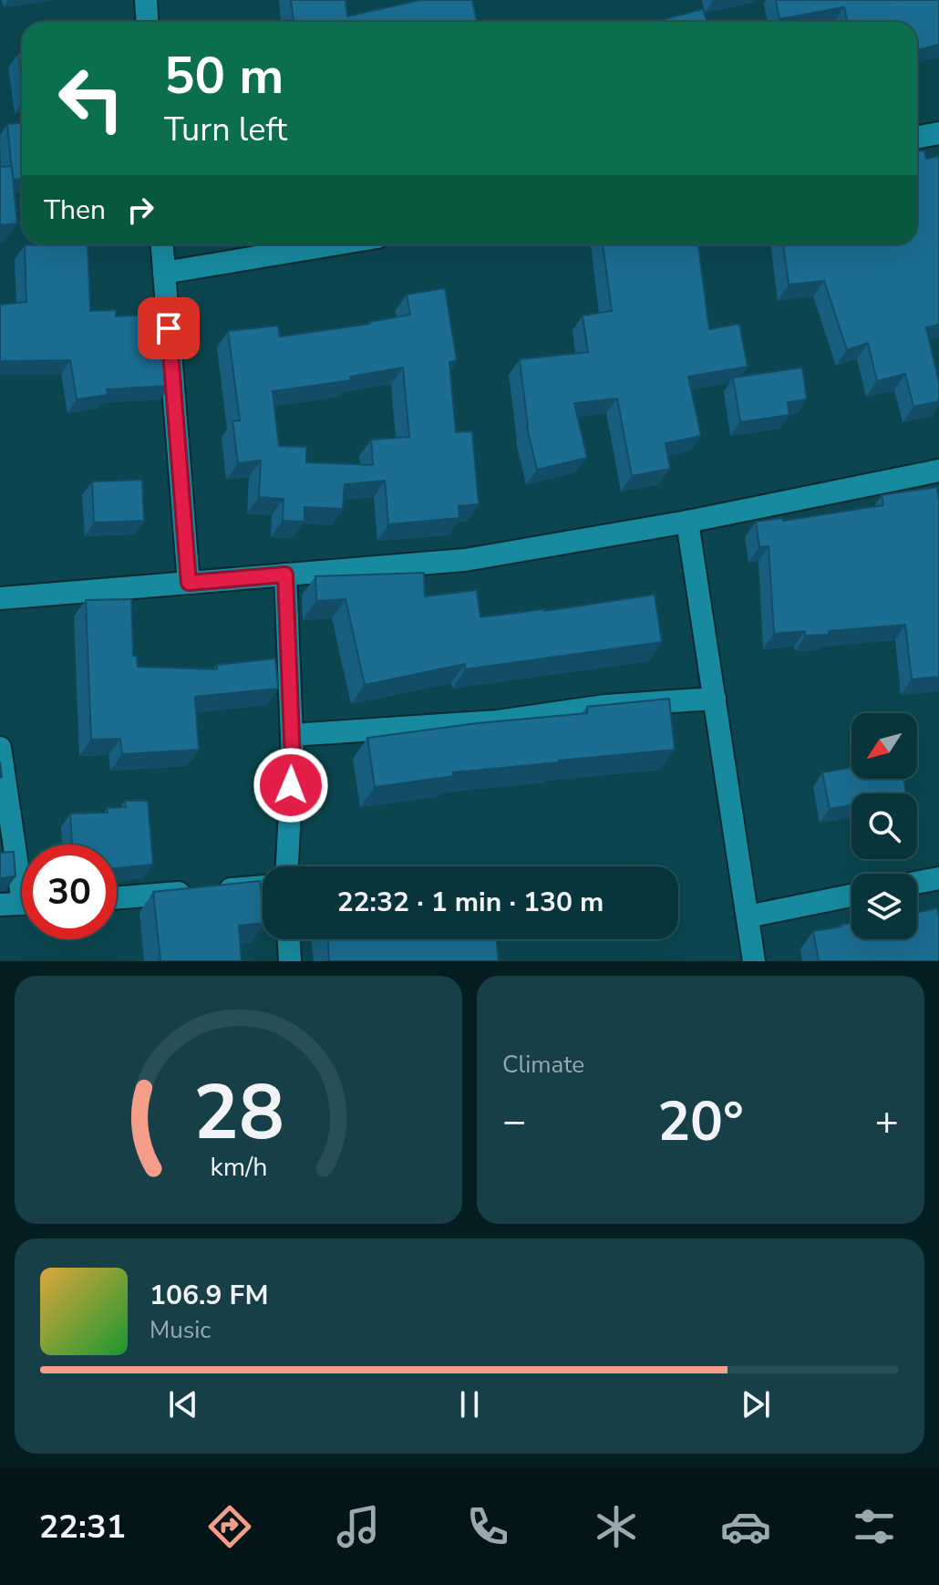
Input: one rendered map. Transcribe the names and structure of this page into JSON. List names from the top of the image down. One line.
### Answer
{"north":"bottom left","page":{"turn":["50 m","Turn left"],"then":"Then","limit":"30","trip":"22:32 · 1 min · 130 m","tile":"Climate","heat":["−","20°","+"],"song":["106.9 FM","Music"],"tabs":"22:31","gauge":["28","km/h"]}}
